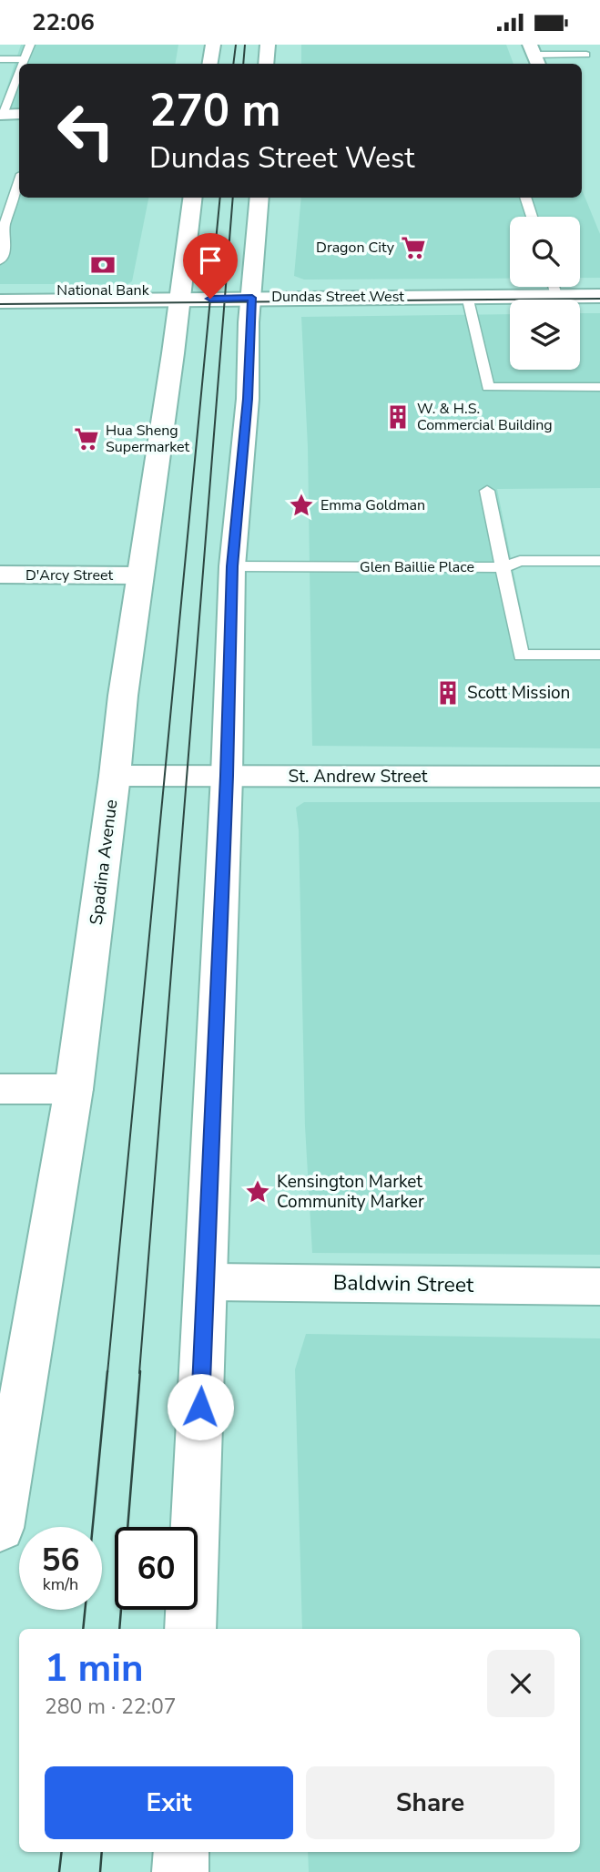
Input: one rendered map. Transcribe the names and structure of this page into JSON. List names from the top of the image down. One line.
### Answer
{"streets":{"main road":["Dundas Street West","D'Arcy Street","St. Andrew Street","Spadina Avenue","Baldwin Street"],"lane":["Glen Baillie Place"]},"crossings":[["Dundas Street West","Spadina Avenue"],["D'Arcy Street","Spadina Avenue"],["St. Andrew Street","Spadina Avenue"]],"places":{"supermarket":["Dragon City","Hua Sheng Supermarket"],"bank":["National Bank"],"building":["W. & H.S. Commercial Building","Scott Mission"],"place":["Emma Goldman","Kensington Market Community Marker"]},"page":{"status":"22:06","turn":["270 m","Dundas Street West"],"speed":"56 km/h","limit":"60","heading":["1 min","280 m · 22:07"],"buttons":["Exit","Share"]}}
